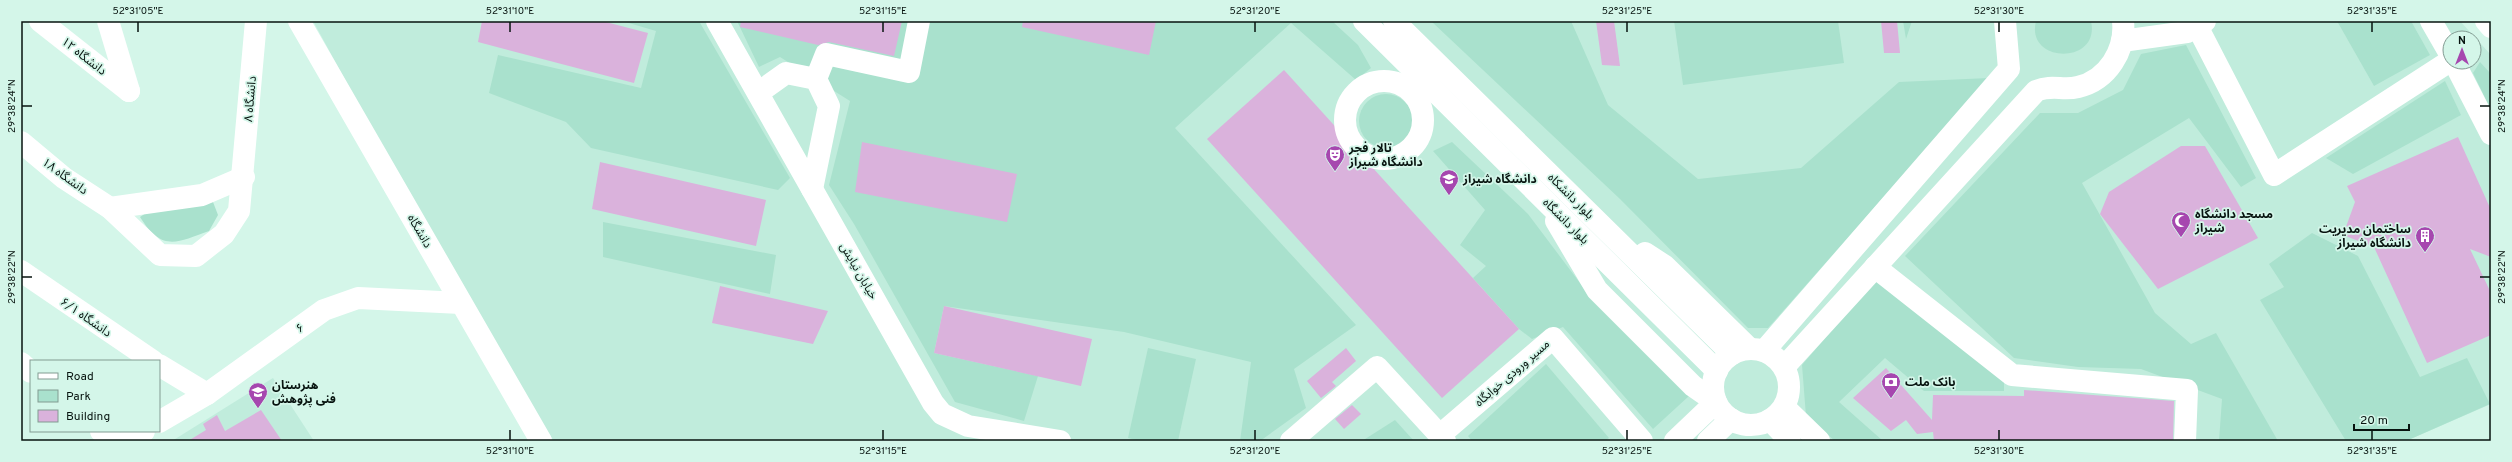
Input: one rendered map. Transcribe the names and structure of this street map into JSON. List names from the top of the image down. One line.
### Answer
{"streets":{"street":["۱۲ دانشگاه","۸ دانشگاه","۱۸ دانشگاه","بلوار دانشکاه","بلوار دانشگاه","دانشگاه","خیابان نیایش","۶/۱ دانشگاه","۶","مسیر ورودی خوابگاه"]},"crossings":[["۸ دانشگاه","۱۸ دانشگاه"],["بلوار دانشکاه","بلوار دانشگاه"],["دانشگاه","۶"]],"places":{"theatre":["تالار فجر دانشگاه شیراز"],"school or university":["دانشگاه شیراز","هنرستان فنی پژوهش"],"mosque":["مسجد دانشگاه شیراز"],"building":["ساختمان مدیریت دانشگاه شیراز"],"bank":["بانک ملت"]},"legend":["Road","Park","Building"],"scale_bar":"20 m","north":"top","coordinates":["52°31'05\"E","52°31'10\"E","52°31'15\"E","52°31'20\"E","52°31'25\"E","52°31'30\"E","52°31'35\"E","29°38'24\"N","29°38'22\"N"]}
